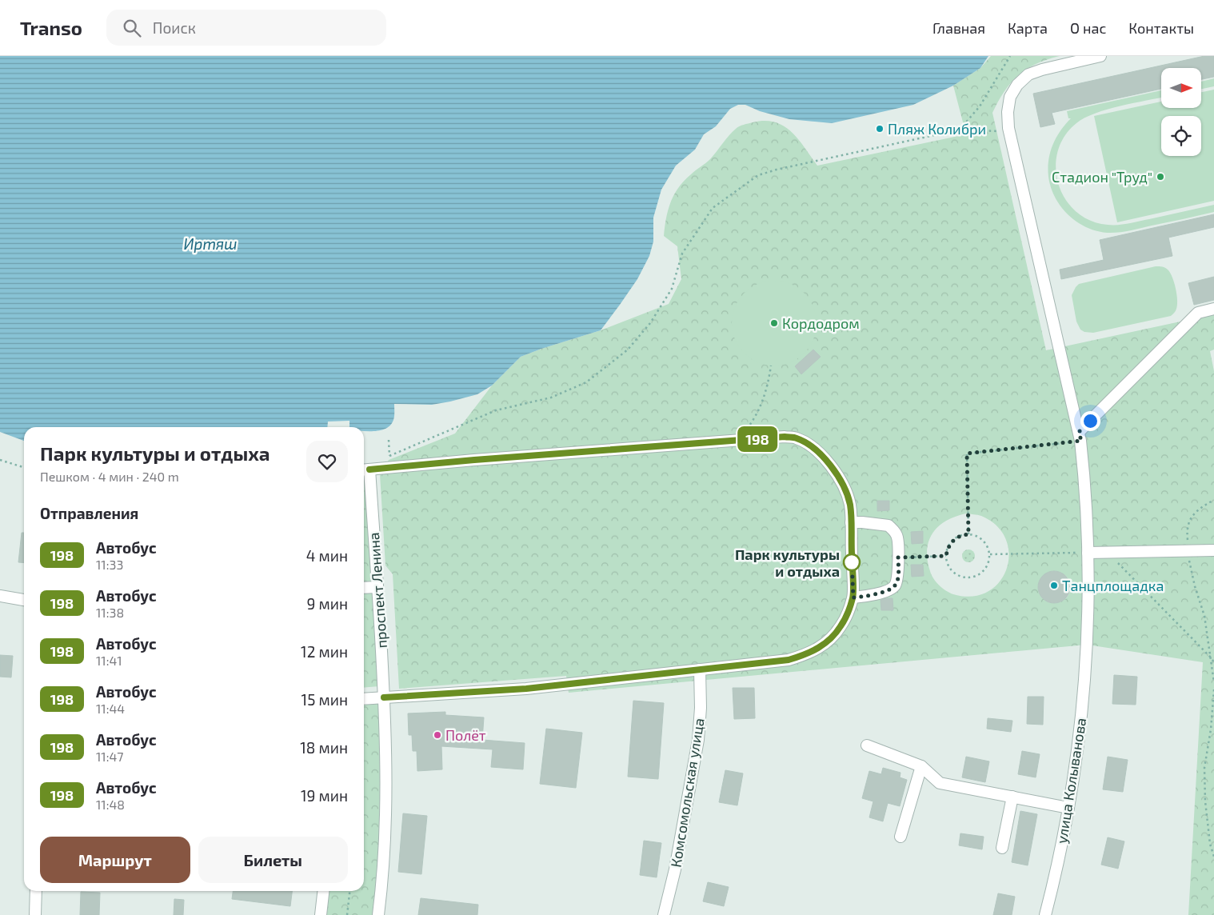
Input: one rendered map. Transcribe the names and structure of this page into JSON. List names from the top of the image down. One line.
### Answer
{"streets":{"street":["проспект Ленина","улица Колыванова","Комсомольская улица"]},"water":["Иртяш"],"places":["Пляж Колибри","Стадион \"Труд\"","Кордодром","Парк культуры и отдыха","Танцплощадка","Полёт"],"lines":["bus line 198"],"north":"right","page":{"header":"Transo","search":"Поиск","nav":["Главная","Карта","О нас","Контакты"],"on_map":"198","heading":[["Парк культуры и отдыха","Пешком · 4 мин · 240 m"],"Отправления"],"list":[{"mark":"198","name":"Автобус","note":"11:33","value":"4 мин"},{"mark":"198","name":"Автобус","note":"11:38","value":"9 мин"},{"mark":"198","name":"Автобус","note":"11:41","value":"12 мин"},{"mark":"198","name":"Автобус","note":"11:44","value":"15 мин"},{"mark":"198","name":"Автобус","note":"11:47","value":"18 мин"},{"mark":"198","name":"Автобус","note":"11:48","value":"19 мин"}],"buttons":["Маршрут","Билеты"]}}
